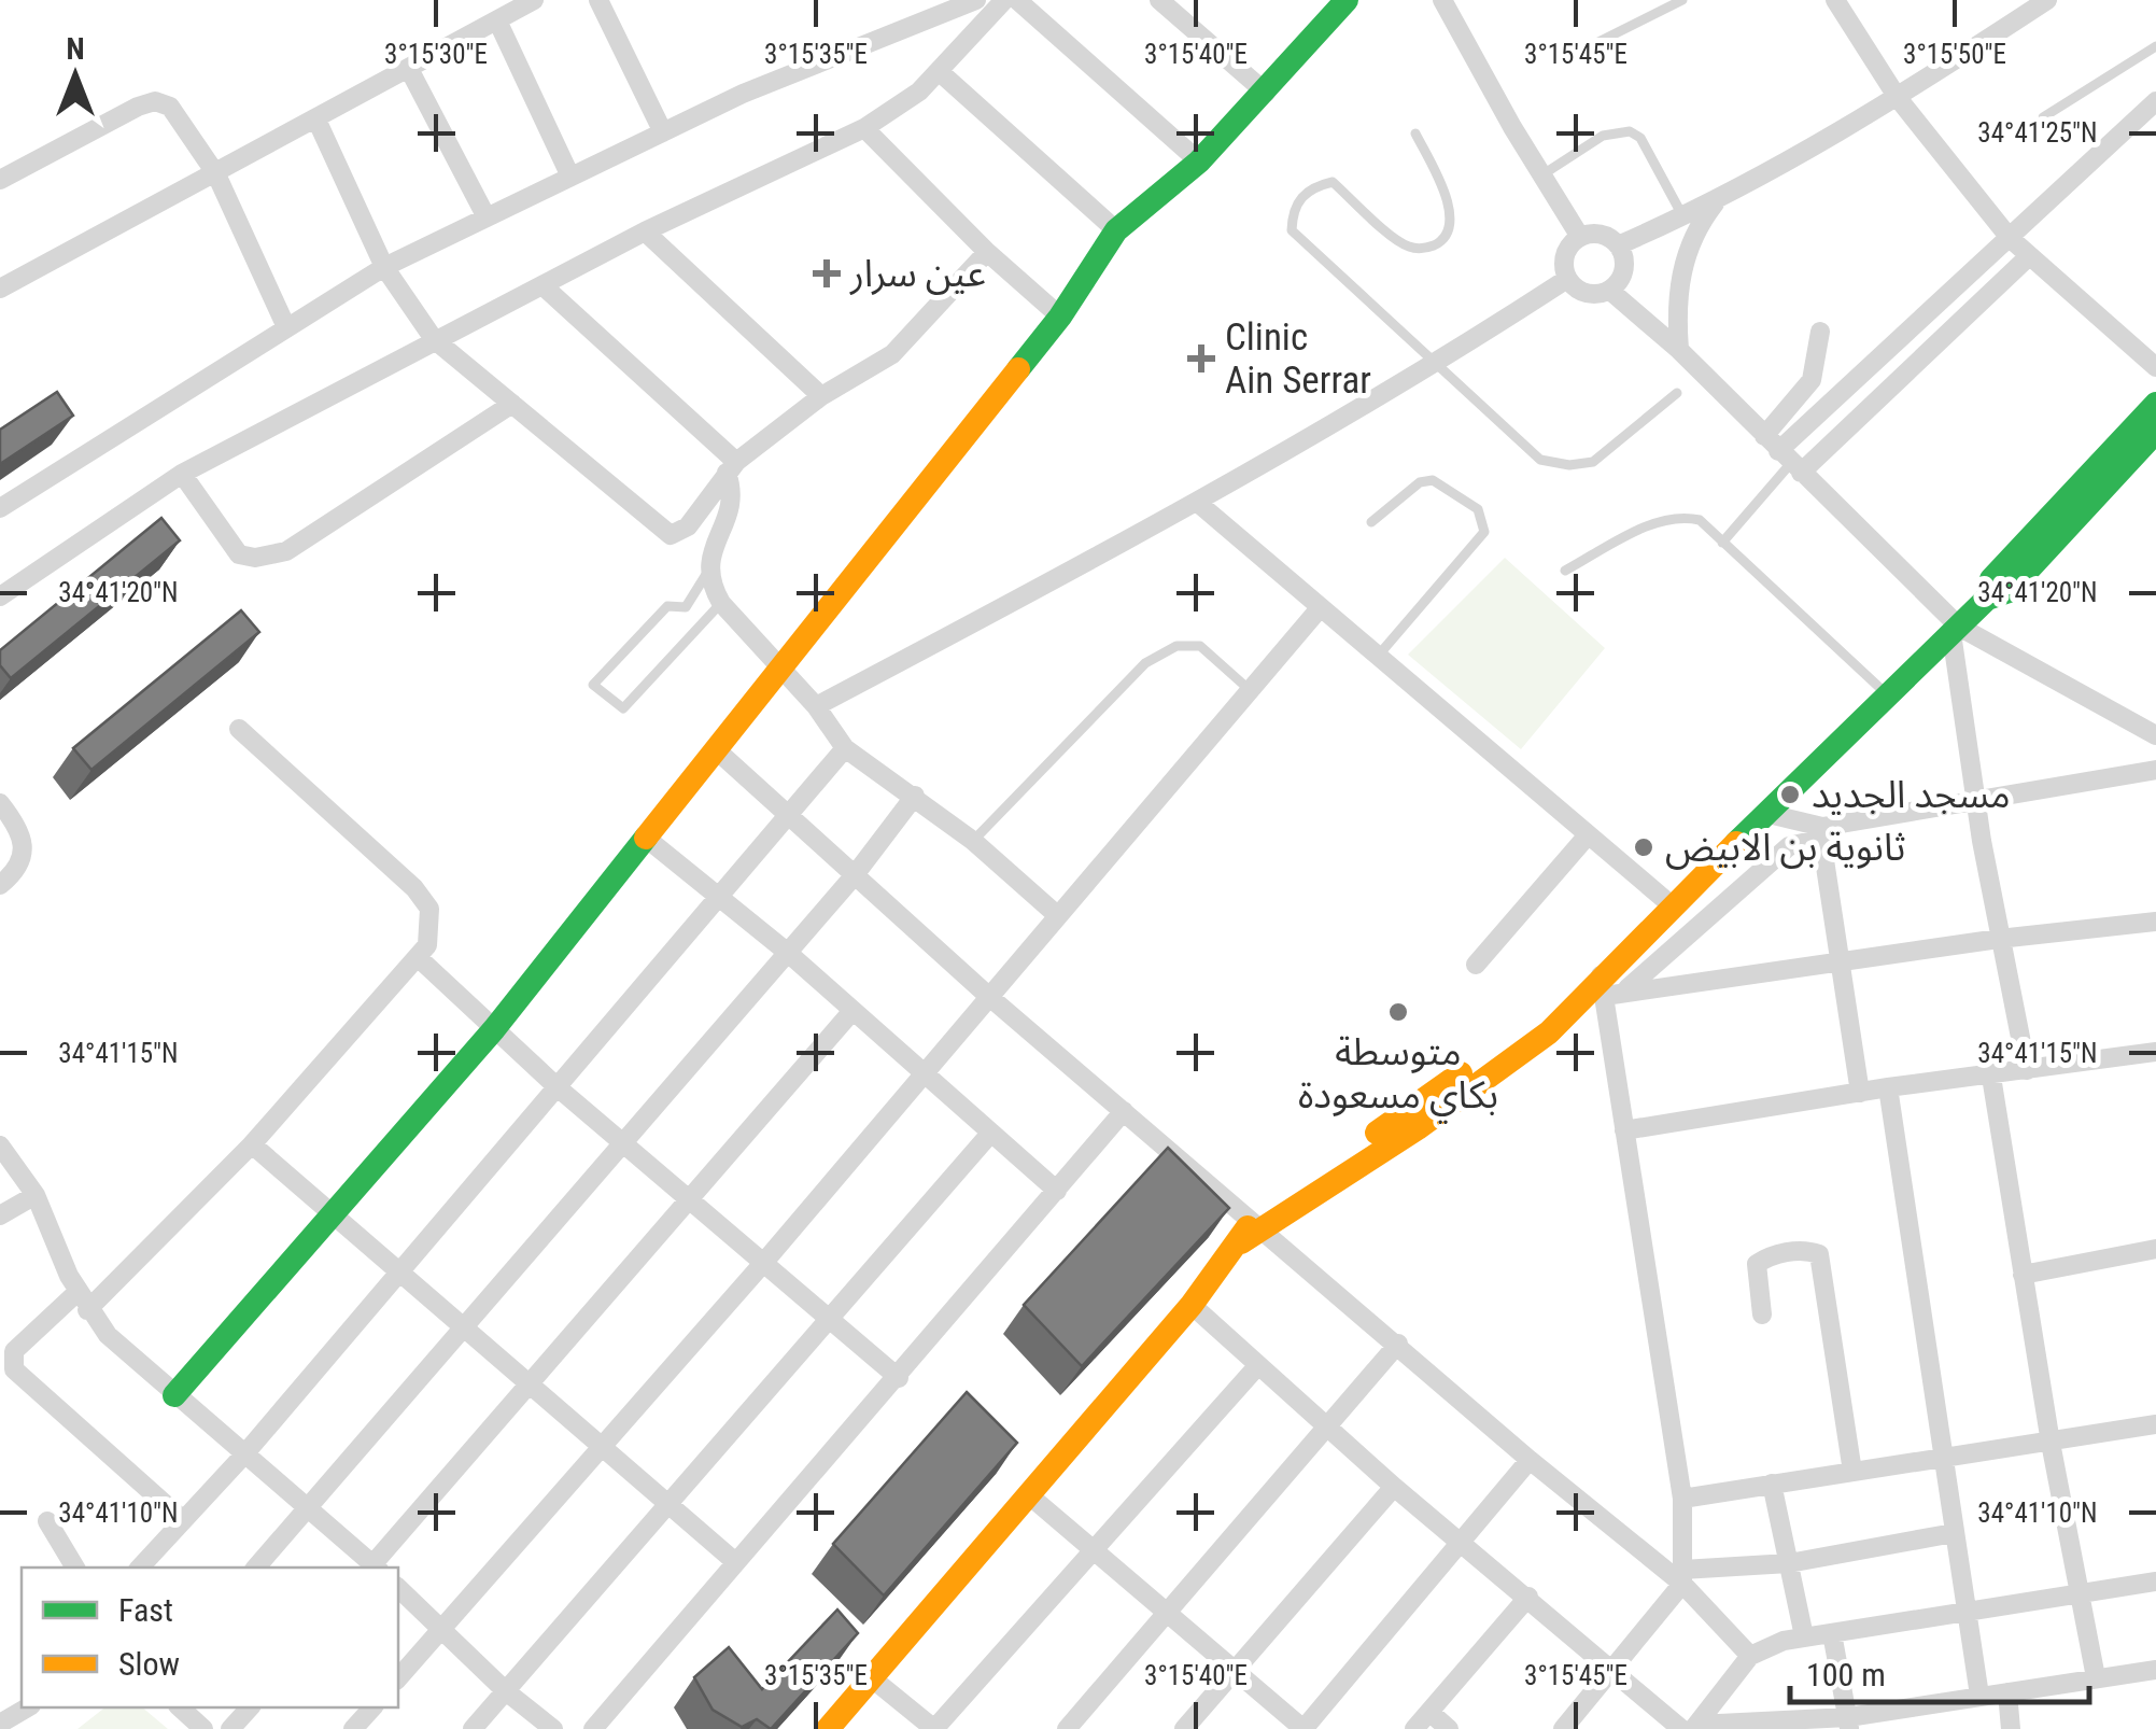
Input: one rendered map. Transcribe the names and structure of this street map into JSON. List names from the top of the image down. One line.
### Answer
{"places":{"health":["عين سرار","Clinic Ain Serrar"],"other":["مسجد الجديد","ثانوية بن الابيض","متوسطة بكاي مسعودة"]},"legend":["Fast","Slow"],"scale_bar":"100 m","north":"top","coordinates":["3°15'30\"E","3°15'35\"E","3°15'40\"E","3°15'45\"E","3°15'50\"E","34°41'25\"N","34°41'20\"N","34°41'15\"N","34°41'10\"N"]}
